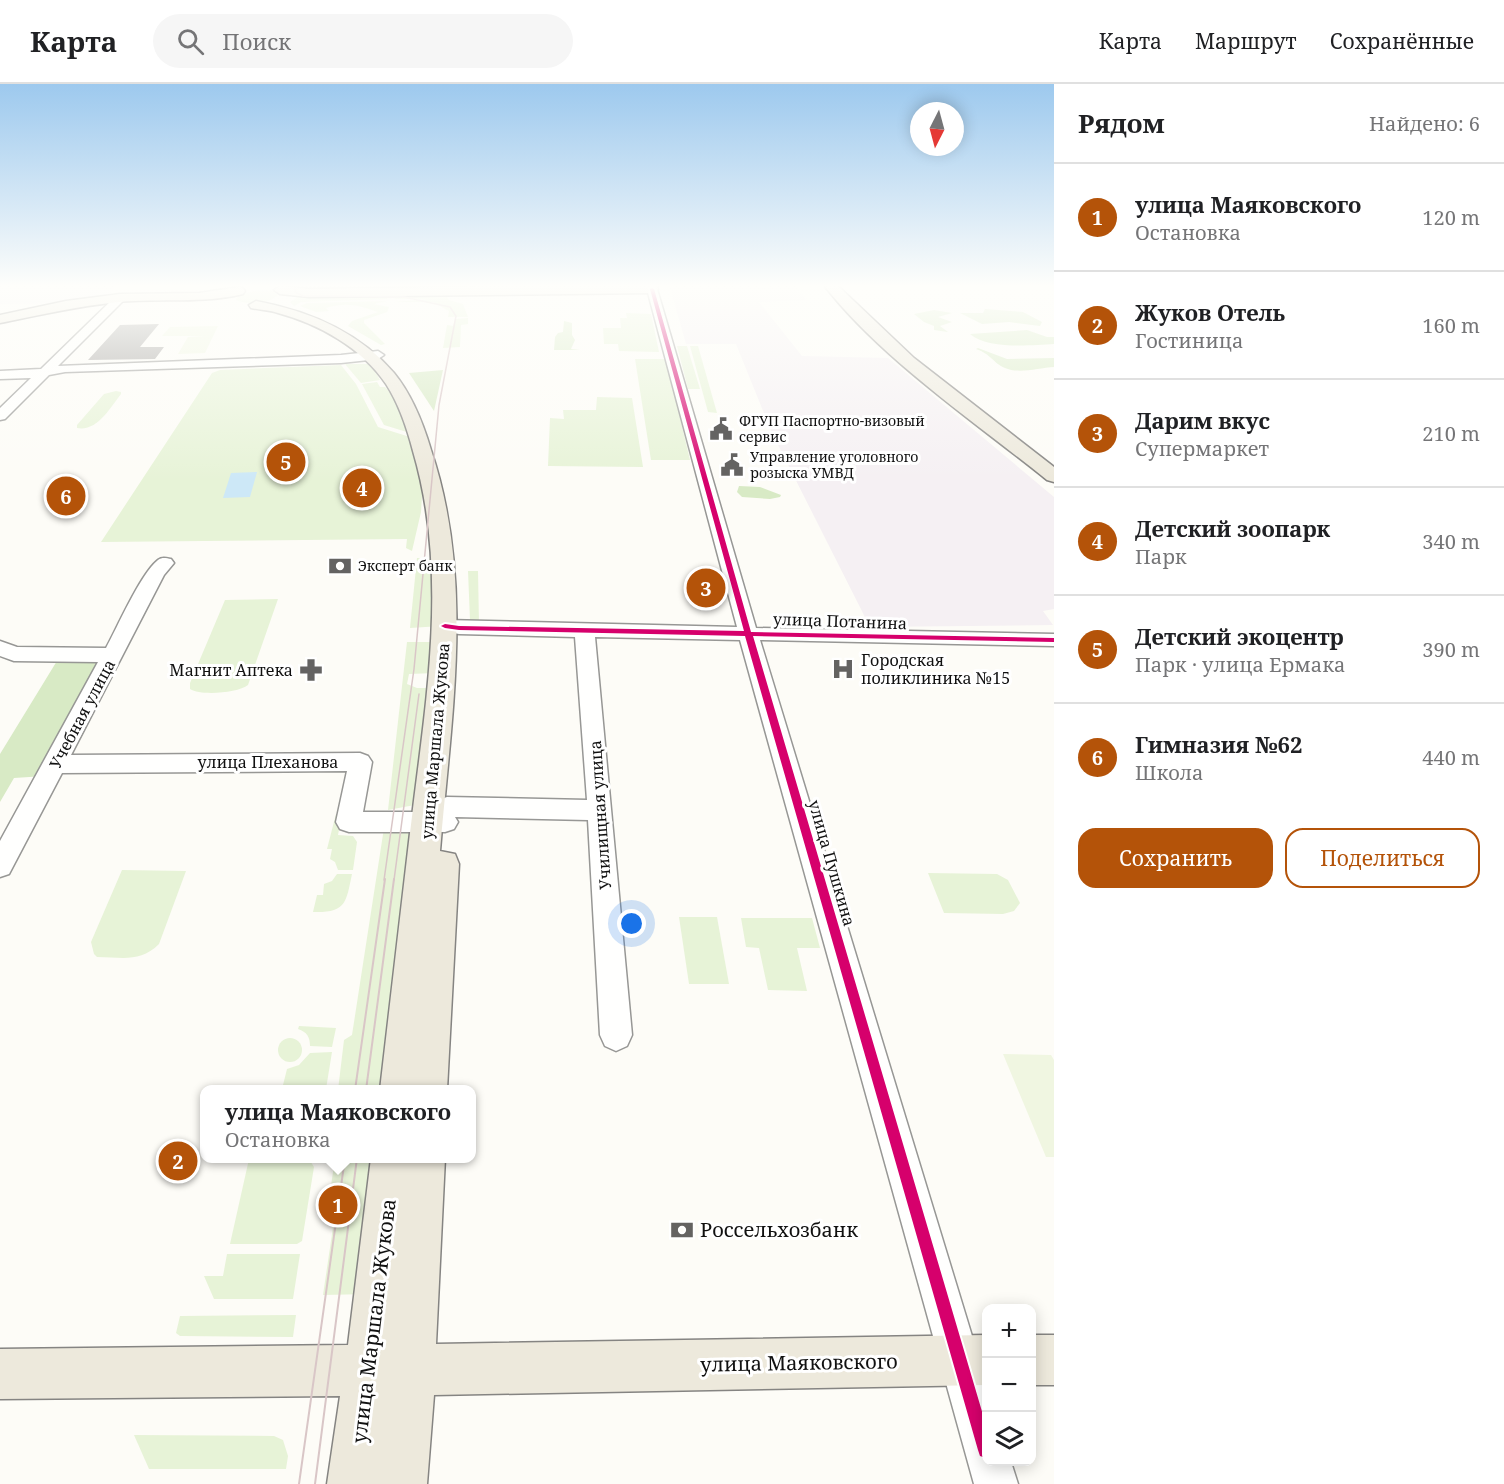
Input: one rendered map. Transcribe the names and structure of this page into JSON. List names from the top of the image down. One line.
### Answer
{"streets":{"main road":["улица Маршала Жукова","улица Маяковского"],"street":["улица Потанина","Учебная улица","улица Плеханова","Училищная улица","улица Пушкина"]},"crossings":[["улица Потанина","улица Маршала Жукова"],["улица Потанина","Училищная улица"],["улица Потанина","улица Пушкина"],["Учебная улица","улица Плеханова"],["улица Маршала Жукова","улица Плеханова"],["улица Маршала Жукова","улица Маяковского"],["улица Пушкина","улица Маяковского"]],"places":{"public building":["ФГУП Паспортно-визовый сервис","Управление уголовного розыска УМВД"],"bank":["Эксперт банк","Россельхозбанк"],"hospital":["Городская поликлиника №15"],"pharmacy":["Магнит Аптека"]},"north":"bottom","page":{"header":"Карта","search":"Поиск","nav":["Карта","Маршрут","Сохранённые"],"heading":["Рядом","Найдено: 6"],"list":[{"mark":"1","name":"улица Маяковского","note":"Остановка","value":"120 m"},{"mark":"2","name":"Жуков Отель","note":"Гостиница","value":"160 m"},{"mark":"3","name":"Дарим вкус","note":"Супермаркет","value":"210 m"},{"mark":"4","name":"Детский зоопарк","note":"Парк","value":"340 m"},{"mark":"5","name":"Детский экоцентр","note":"Парк · улица Ермака","value":"390 m"},{"mark":"6","name":"Гимназия №62","note":"Школа","value":"440 m"}],"pins":["5","4","6","3","2","1"],"buttons":["Сохранить","Поделиться"],"popup":["улица Маяковского","Остановка"],"map_buttons":["+","−"]}}
